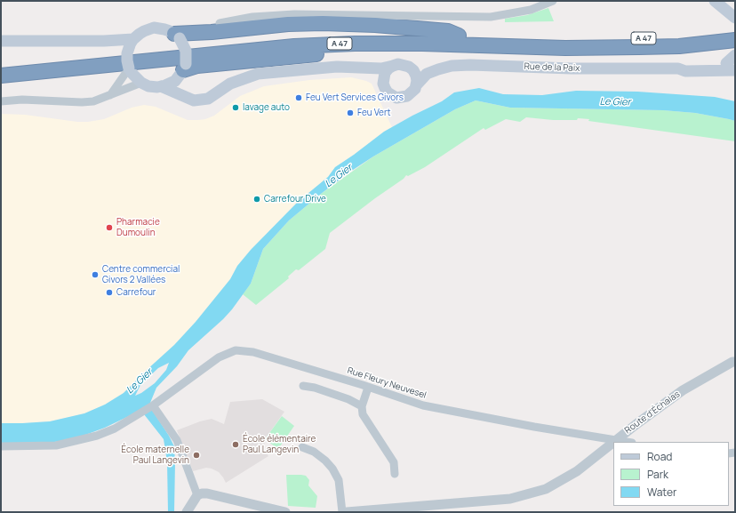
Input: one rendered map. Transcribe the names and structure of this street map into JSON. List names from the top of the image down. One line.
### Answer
{"streets":{"highway":["A 47"],"main road":["Rue de la Paix"],"street":["Rue Fleury Neuvesel","Route d'Échalas"]},"crossings":[["Rue Fleury Neuvesel","Route d'Échalas"]],"water":["Le Gier"],"places":["Feu Vert Services Givors","lavage auto","Feu Vert","Carrefour Drive","Pharmacie Dumoulin","Centre commercial Givors 2 Vallées","Carrefour","École élémentaire Paul Langevin","École maternelle Paul Langevin"],"legend":["Road","Park","Water"]}
